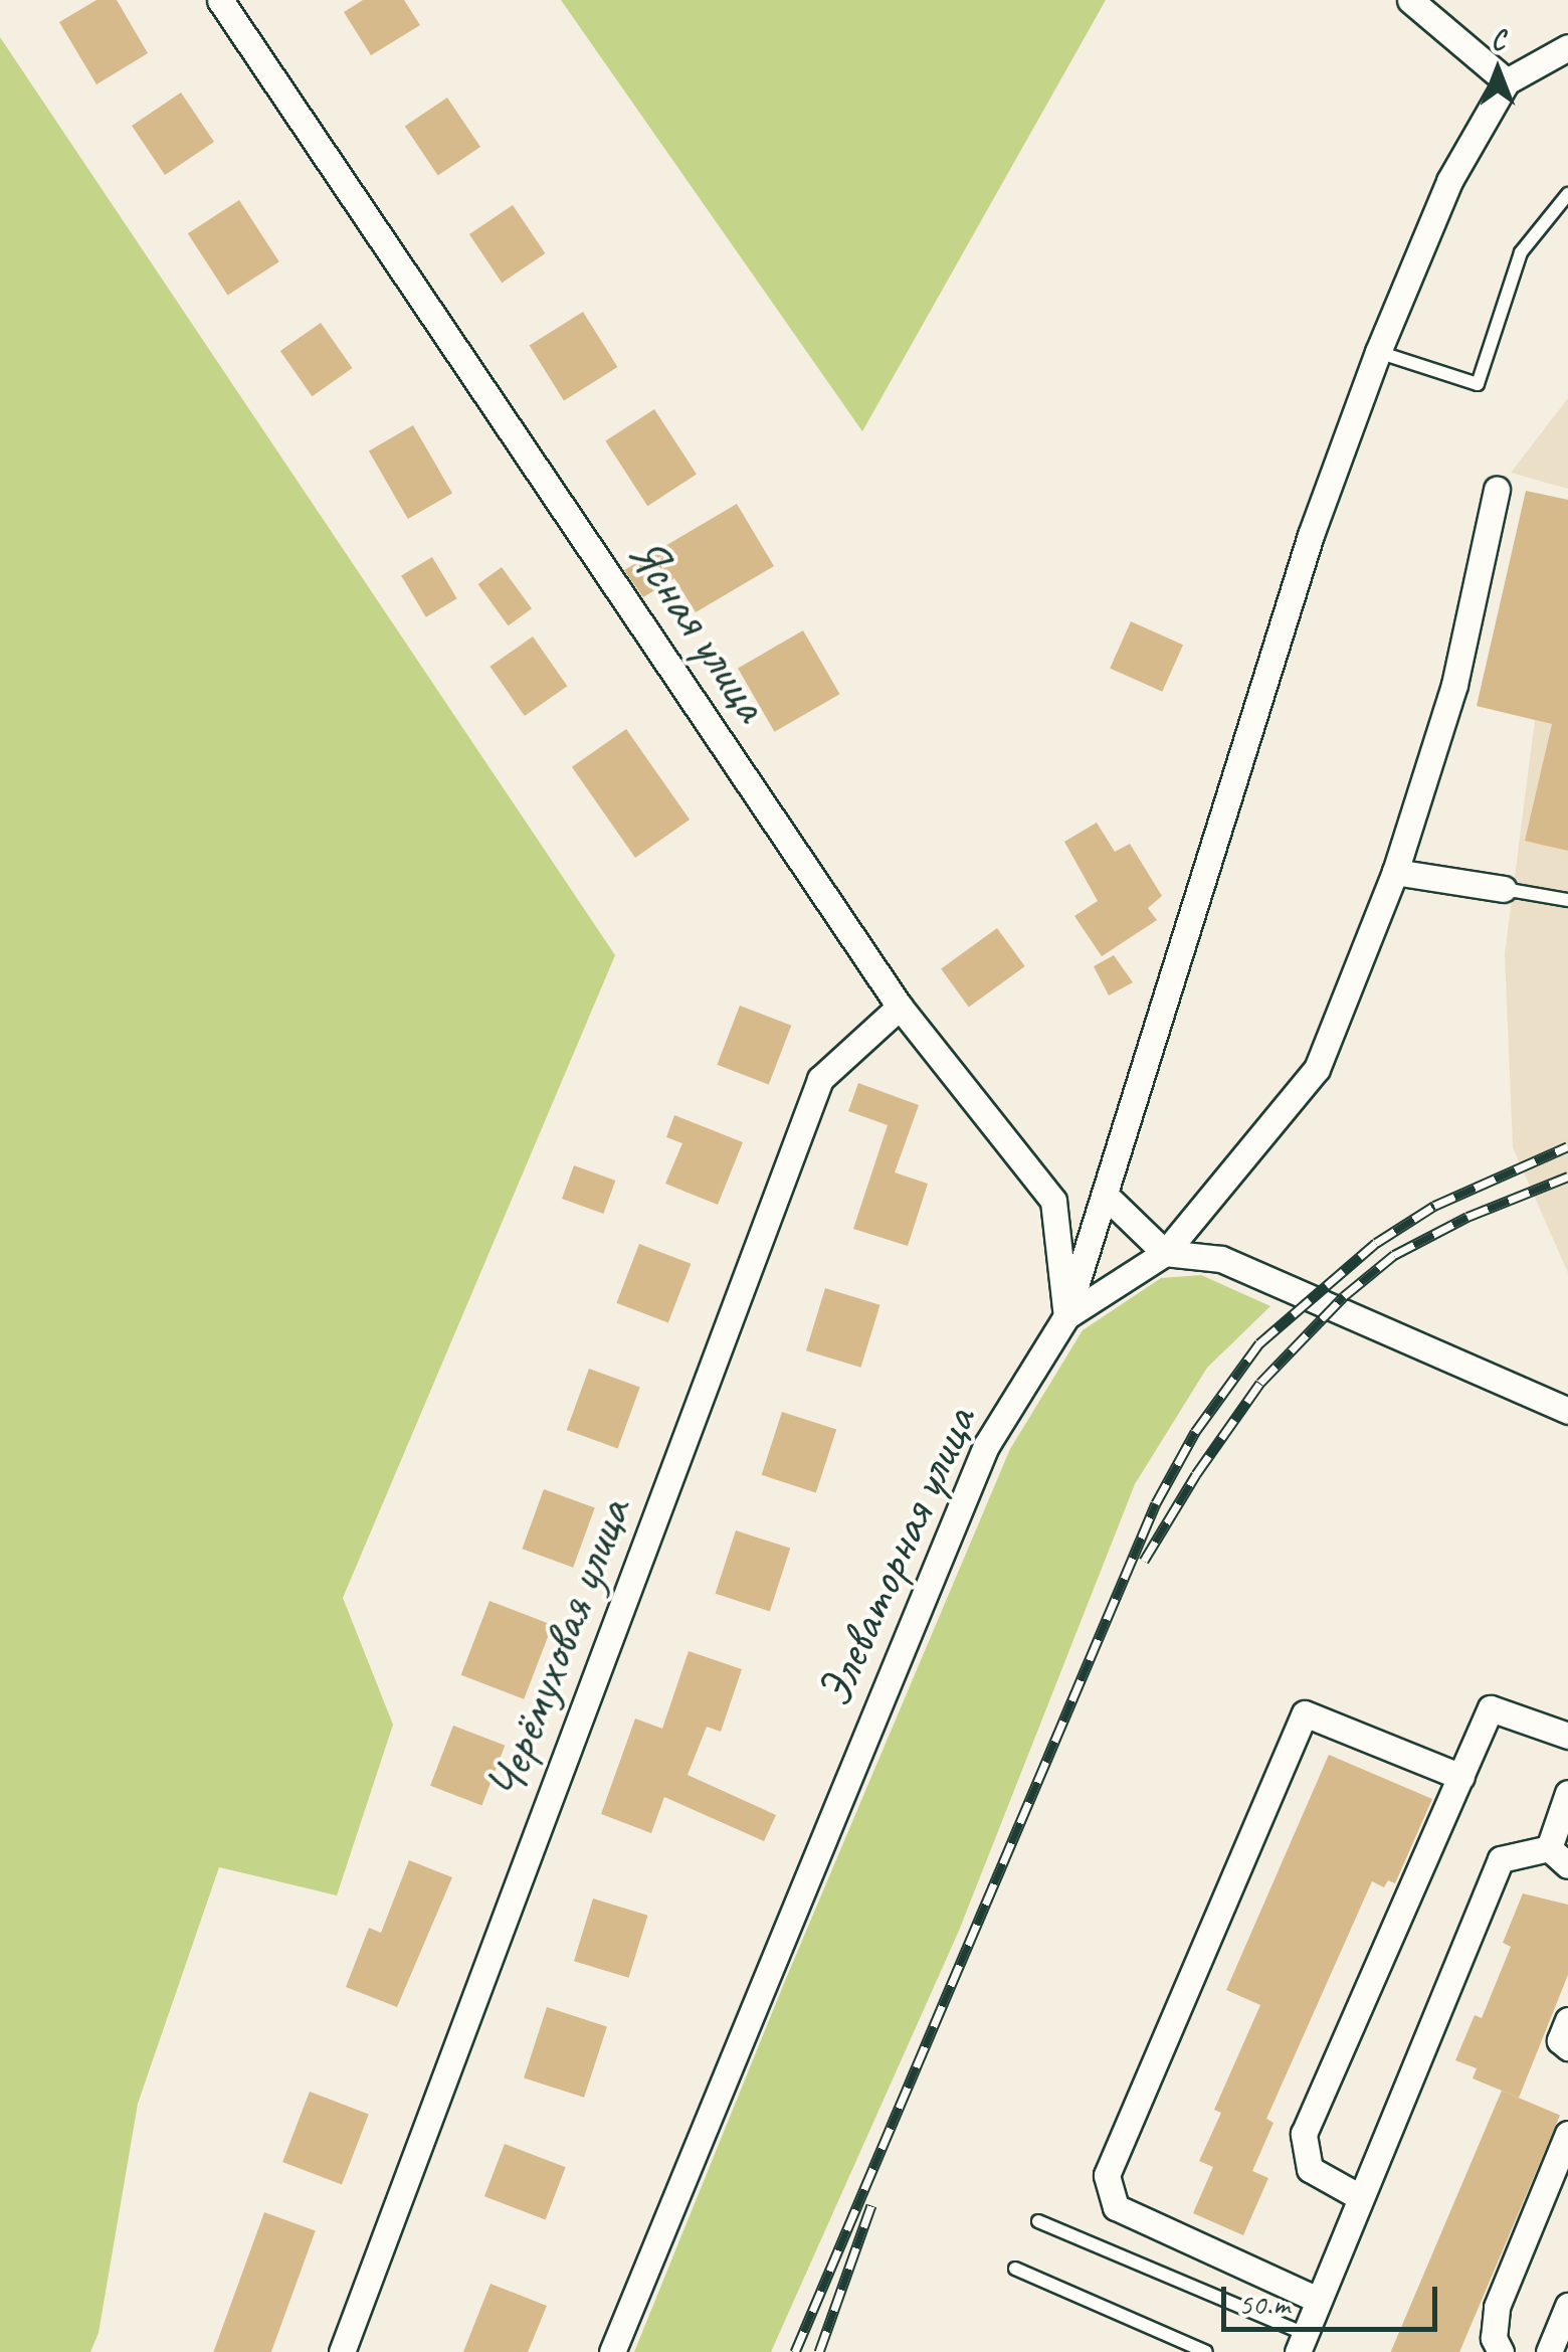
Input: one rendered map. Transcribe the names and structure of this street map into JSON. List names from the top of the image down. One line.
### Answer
{"streets":{"street":["Ясная улица","Элеваторная улица","Черёмуховая улица"]},"crossings":[["Ясная улица","Элеваторная улица"],["Ясная улица","Черёмуховая улица"]],"scale_bar":"50 m","north":"top"}
